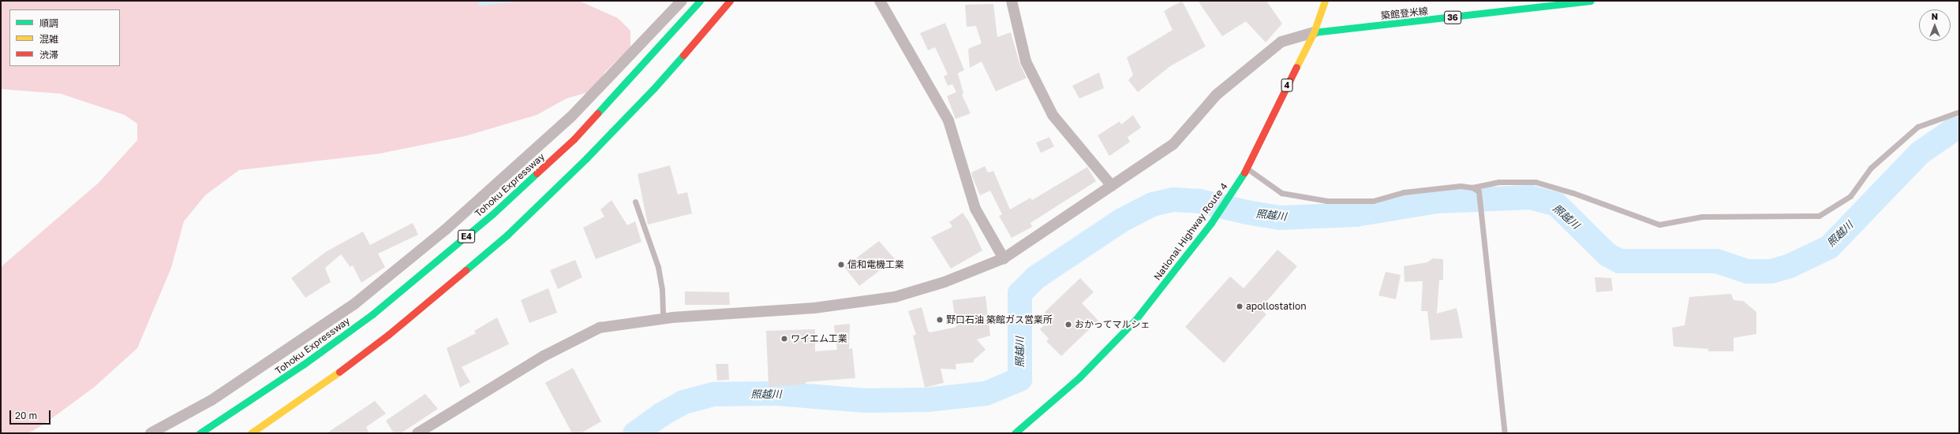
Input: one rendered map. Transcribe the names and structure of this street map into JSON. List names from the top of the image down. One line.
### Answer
{"streets":{"main road":["築館登米線","36","4","Tohoku Expressway","National Highway Route 4","E4"]},"crossings":[["築館登米線","National Highway Route 4"]],"water":["照越川"],"places":["信和電機工業","apollostation","野口石油 築館ガス営業所","おかってマルシェ","ワイエム工業"],"legend":["順調","混雑","渋滞"],"scale_bar":"20 m","north":"top"}
